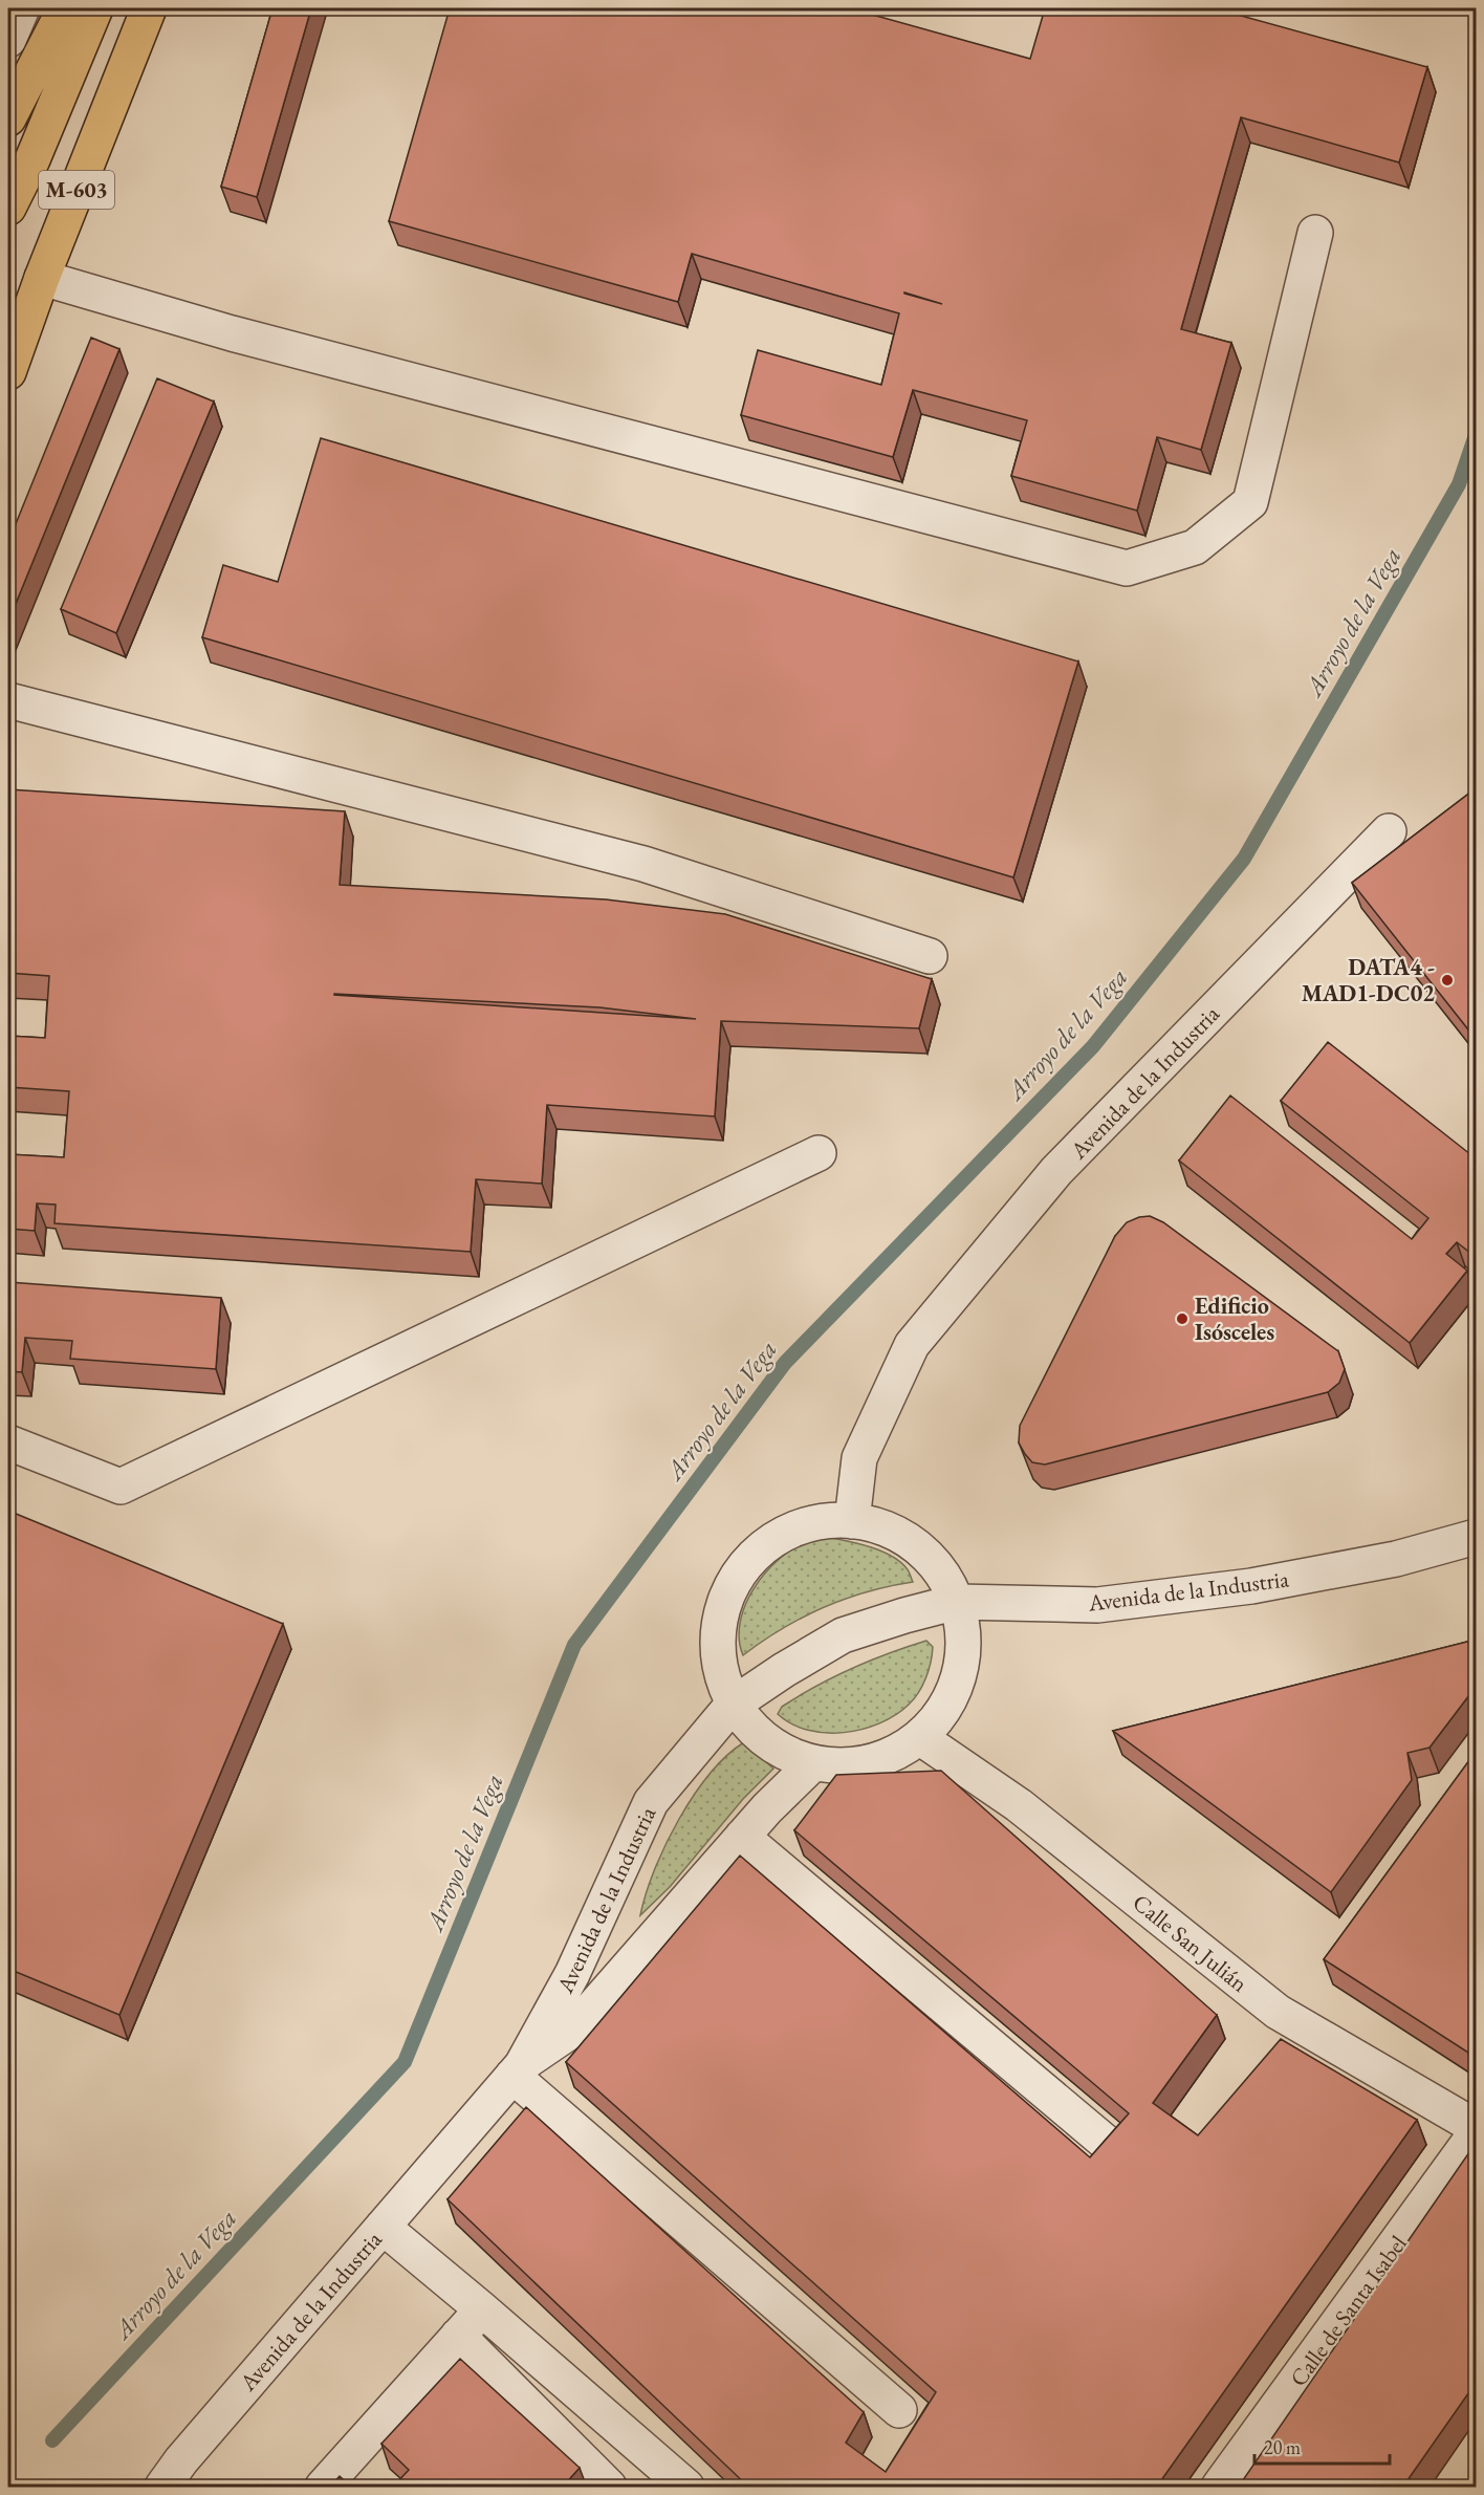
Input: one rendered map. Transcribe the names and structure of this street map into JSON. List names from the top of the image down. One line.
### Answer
{"streets":{"highway":["M-603"],"street":["Avenida de la Industria","Calle San Julián","Calle de Santa Isabel"]},"water":["Arroyo de la Vega"],"places":["DATA4 - MAD1-DC02","Edificio Isósceles"],"scale_bar":"20 m"}
